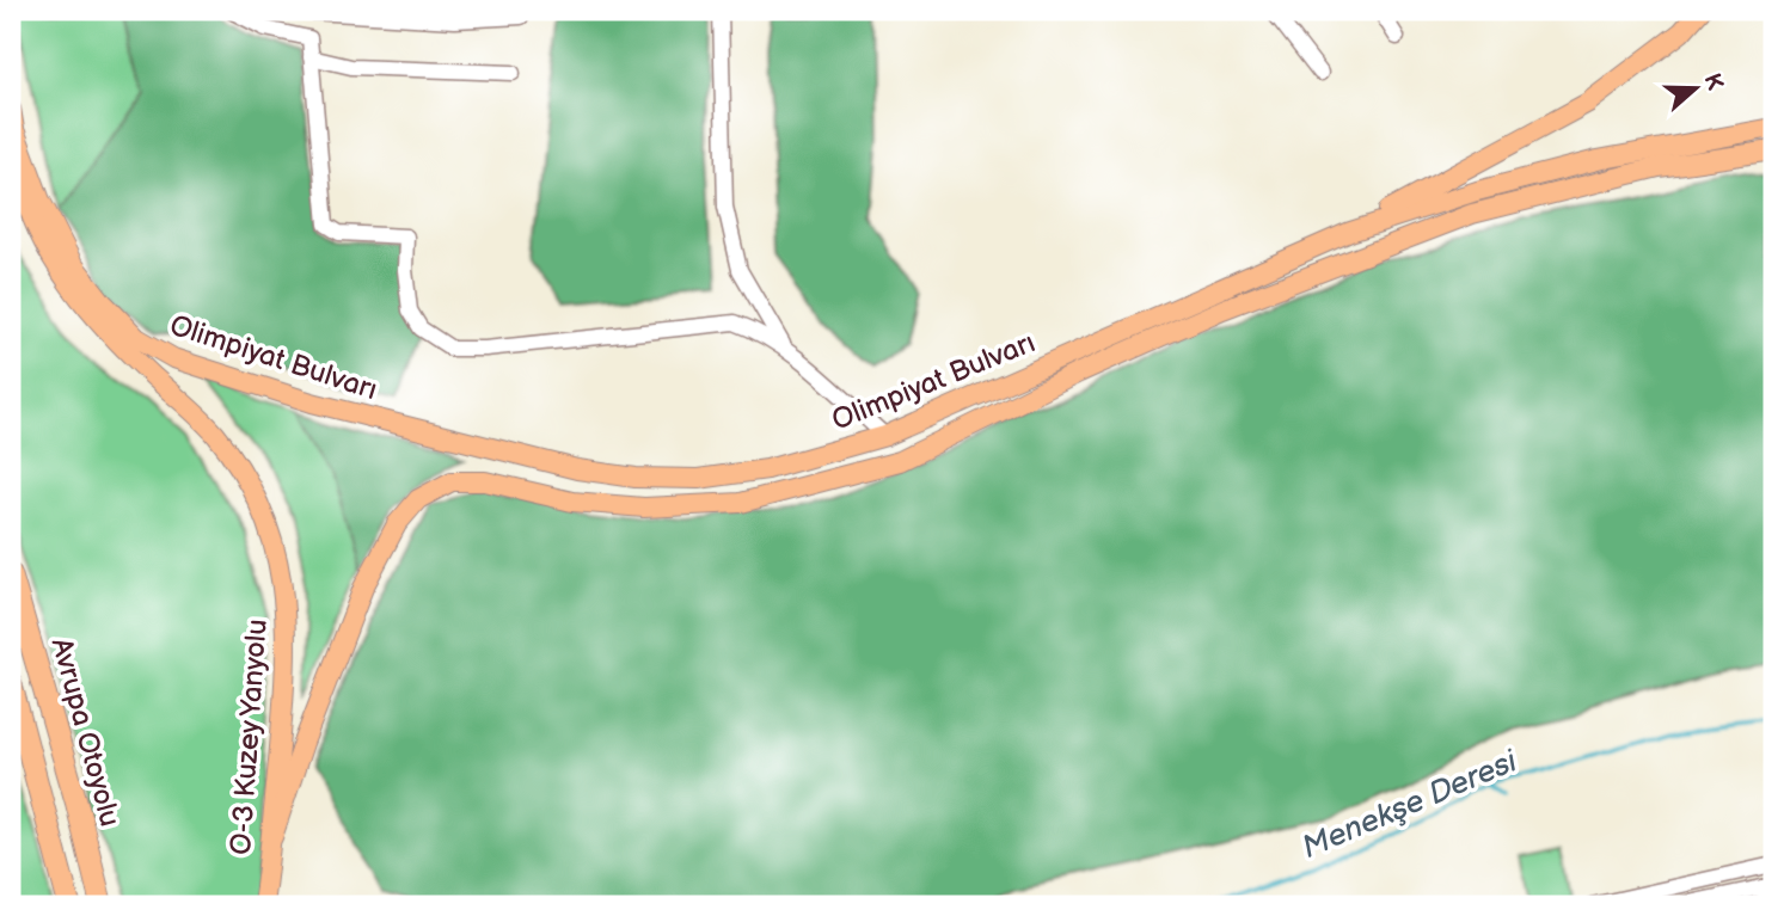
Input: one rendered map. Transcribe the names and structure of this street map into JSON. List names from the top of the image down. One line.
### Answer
{"streets":{"highway":["Avrupa Otoyolu"],"main road":["Olimpiyat Bulvarı","O-3 Kuzey Yanyolu"]},"crossings":[["Olimpiyat Bulvarı","O-3 Kuzey Yanyolu"]],"water":["Menekşe Deresi"],"north":"right"}
